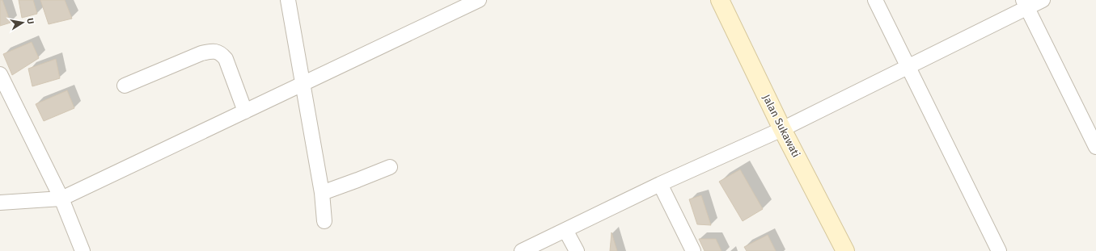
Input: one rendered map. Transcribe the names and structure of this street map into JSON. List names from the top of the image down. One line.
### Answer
{"streets":{"street":["Jalan Sukawati"]},"north":"right"}
